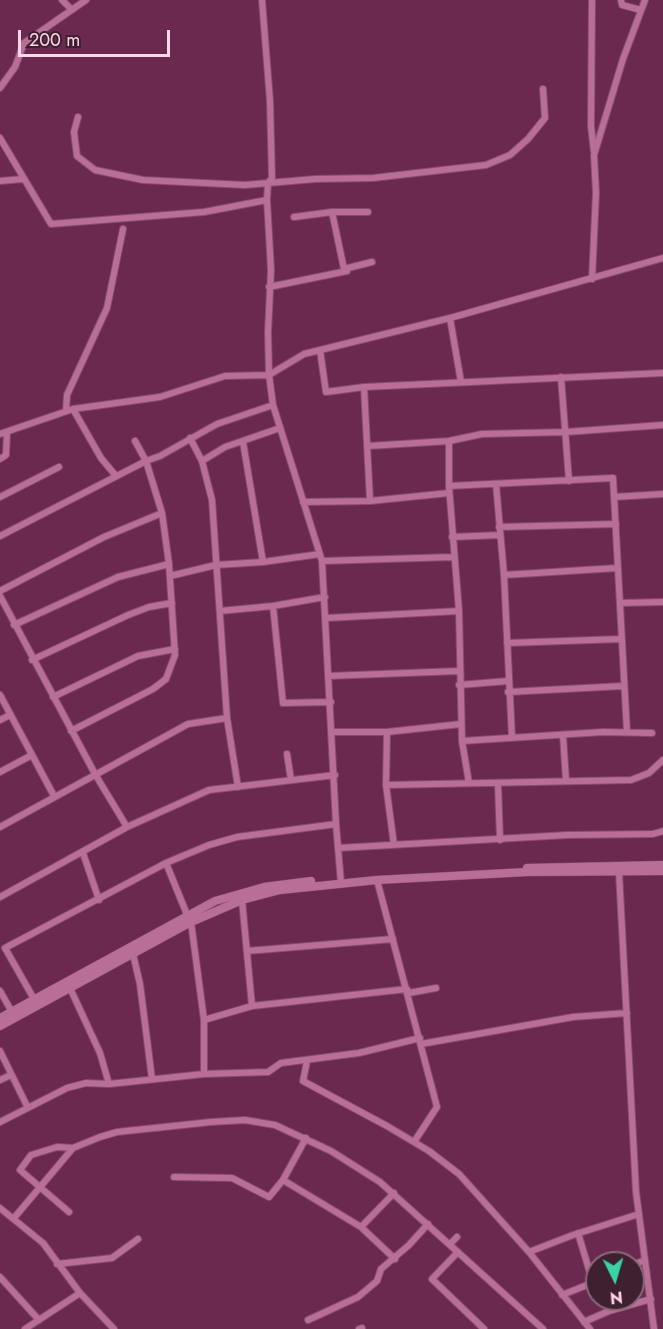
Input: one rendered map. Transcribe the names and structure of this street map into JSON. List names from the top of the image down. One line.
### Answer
{"scale_bar":"200 m","north":"bottom"}
